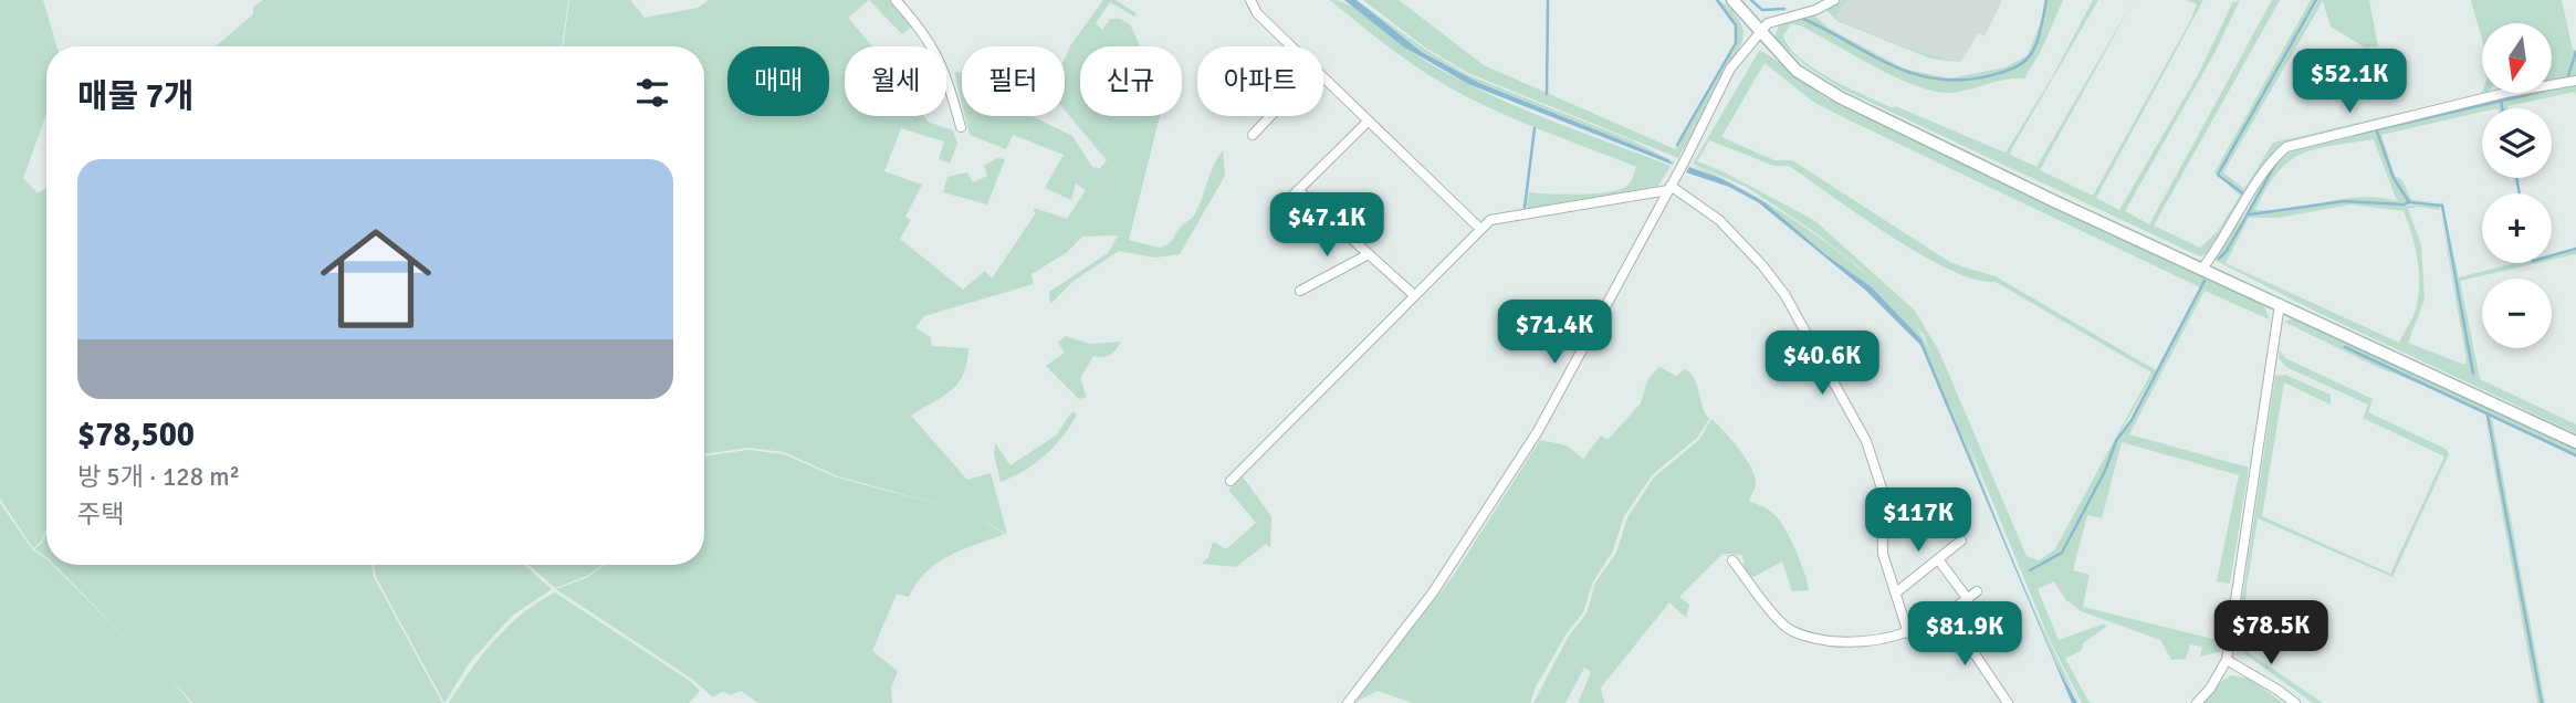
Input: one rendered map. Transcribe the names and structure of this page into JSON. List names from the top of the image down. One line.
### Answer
{"north":"bottom","page":{"map_buttons":["+","−"],"chip":["매매","월세","필터","신규","아파트"],"heading":"매물 7개","price":["$52.1K","$47.1K","$71.4K","$40.6K","$117K","$78.5K","$81.9K"],"list":[{"name":"$78,500","note":"방 5개 · 128 m² · 주택"}]}}
